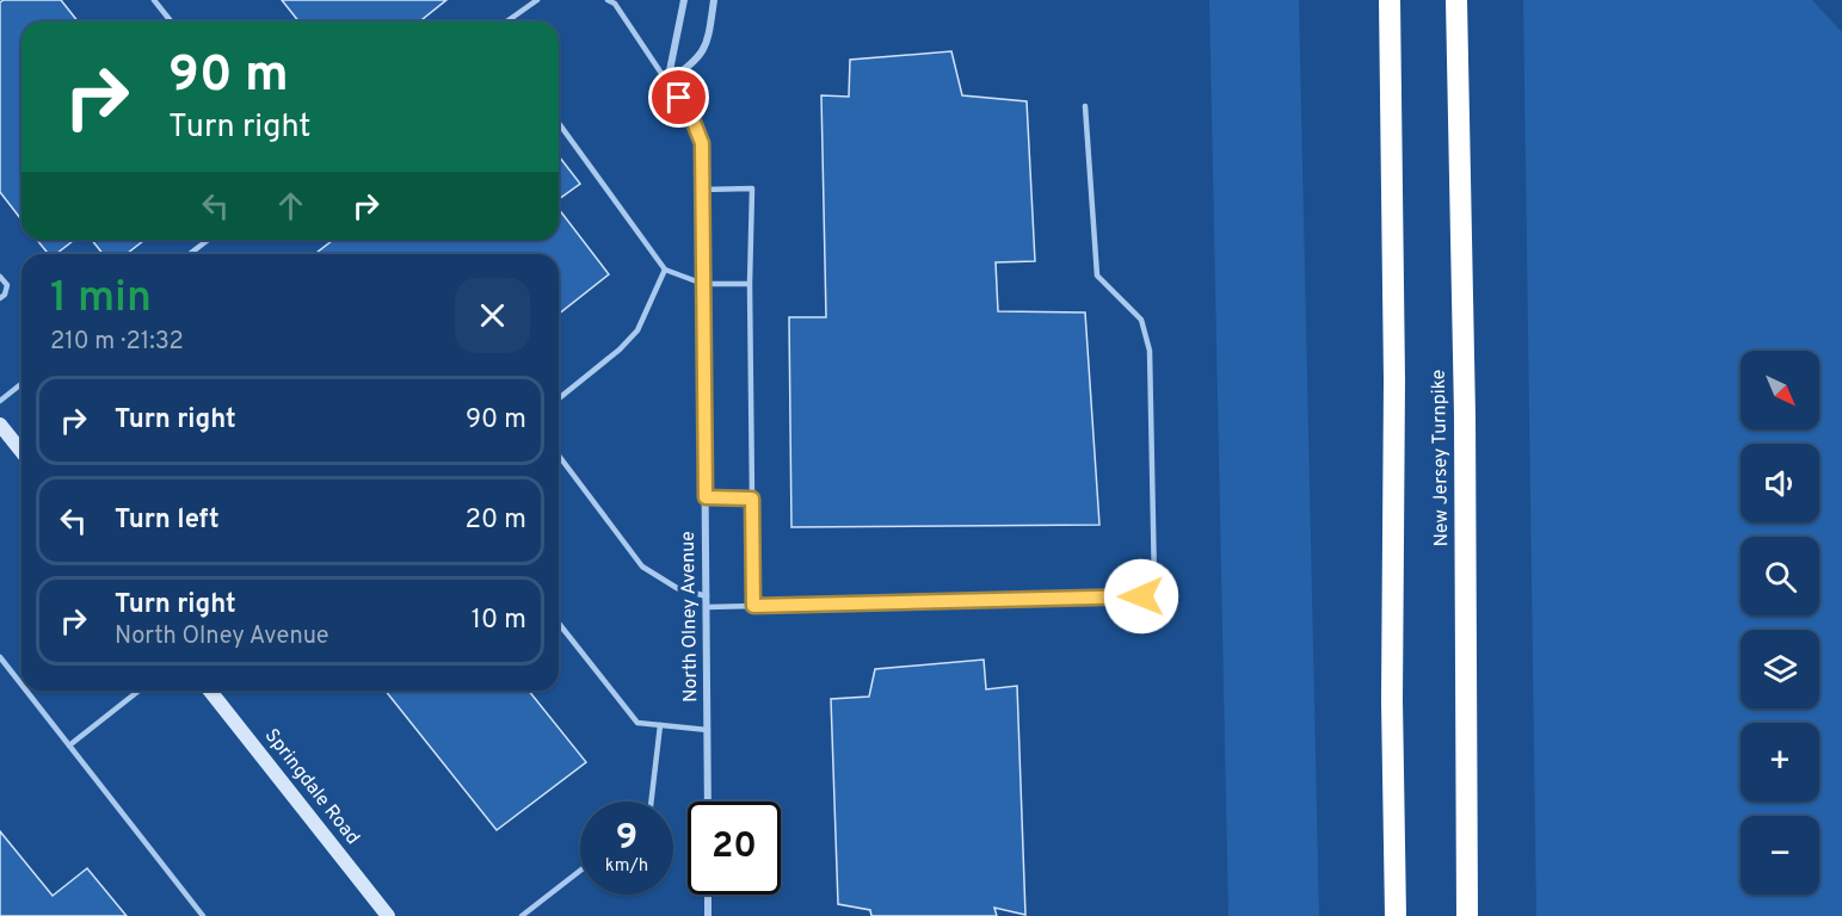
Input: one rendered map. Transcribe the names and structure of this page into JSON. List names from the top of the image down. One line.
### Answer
{"streets":{"highway":["New Jersey Turnpike"],"main road":["Springdale Road"],"street":["North Olney Avenue"]},"north":"bottom right","page":{"turn":["90 m","Turn right"],"heading":["1 min","210 m · 21:32"],"map_buttons":["+","−"],"list":[{"name":"Turn right","value":"90 m"},{"name":"Turn left","value":"20 m"},{"name":"Turn right","note":"North Olney Avenue","value":"10 m"}],"speed":"9 km/h","limit":"20"}}
